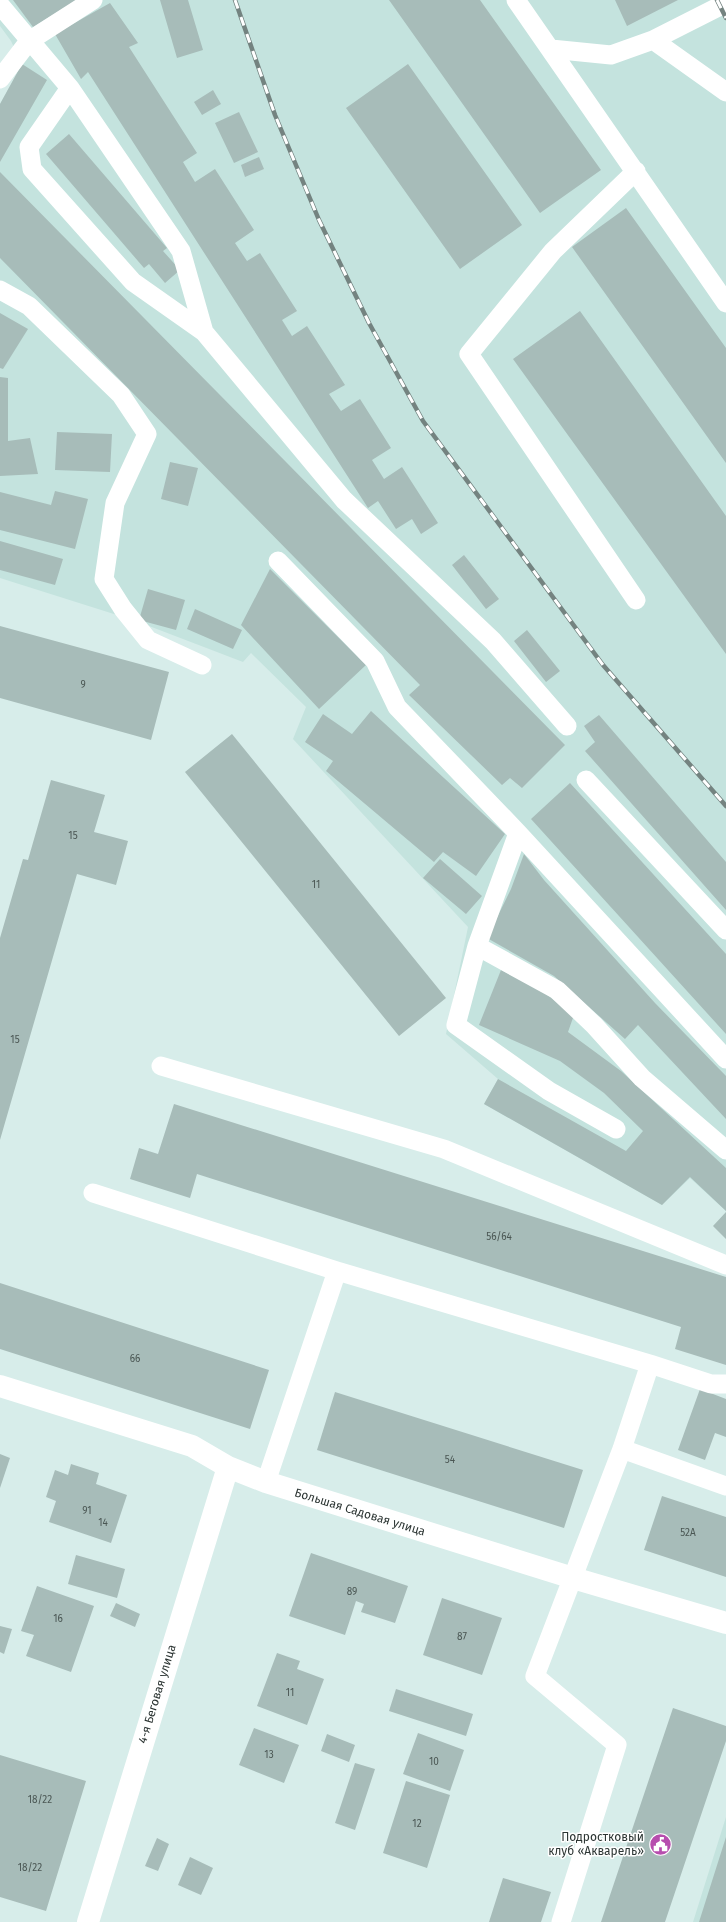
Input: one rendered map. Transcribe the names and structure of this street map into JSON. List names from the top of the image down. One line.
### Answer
{"streets":{"street":["Большая Садовая улица","4-я Беговая улица"]},"crossings":[["Большая Садовая улица","4-я Беговая улица"]],"places":{"public building":["Подростковый клуб «Акварель»"]},"house_numbers":["9","15","11","15","56/64","66","54","91","14","52А","89","16","87","11","13","10","18/22","12","18/22"]}
